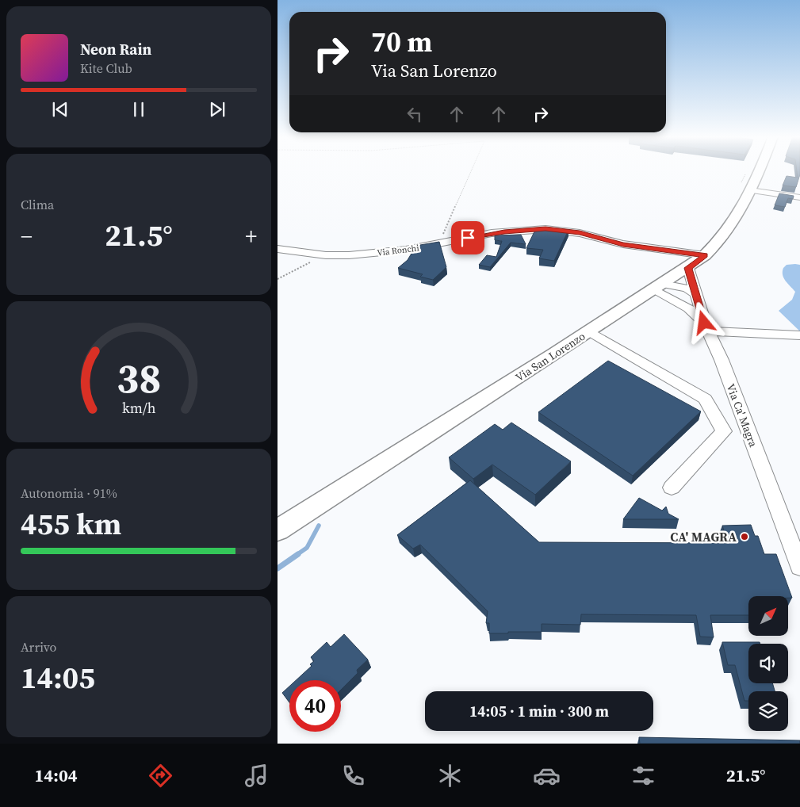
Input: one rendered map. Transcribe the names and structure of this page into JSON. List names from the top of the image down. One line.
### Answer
{"streets":{"main road":["Via San Lorenzo"],"street":["Via Ronchi","Via Ca' Magra"]},"crossings":[["Via Ronchi","Via San Lorenzo"],["Via San Lorenzo","Via Ca' Magra"]],"places":["CA' MAGRA"],"north":"top right","page":{"turn":["70 m","Via San Lorenzo"],"song":["Neon Rain","Kite Club"],"tile":["Clima",["Autonomia · 91%","455 km"],["Arrivo","14:05"]],"heat":["−","21.5°","+"],"limit":"40","trip":"14:05 · 1 min · 300 m","tabs":["14:04","21.5°"],"gauge":["38","km/h"]}}
